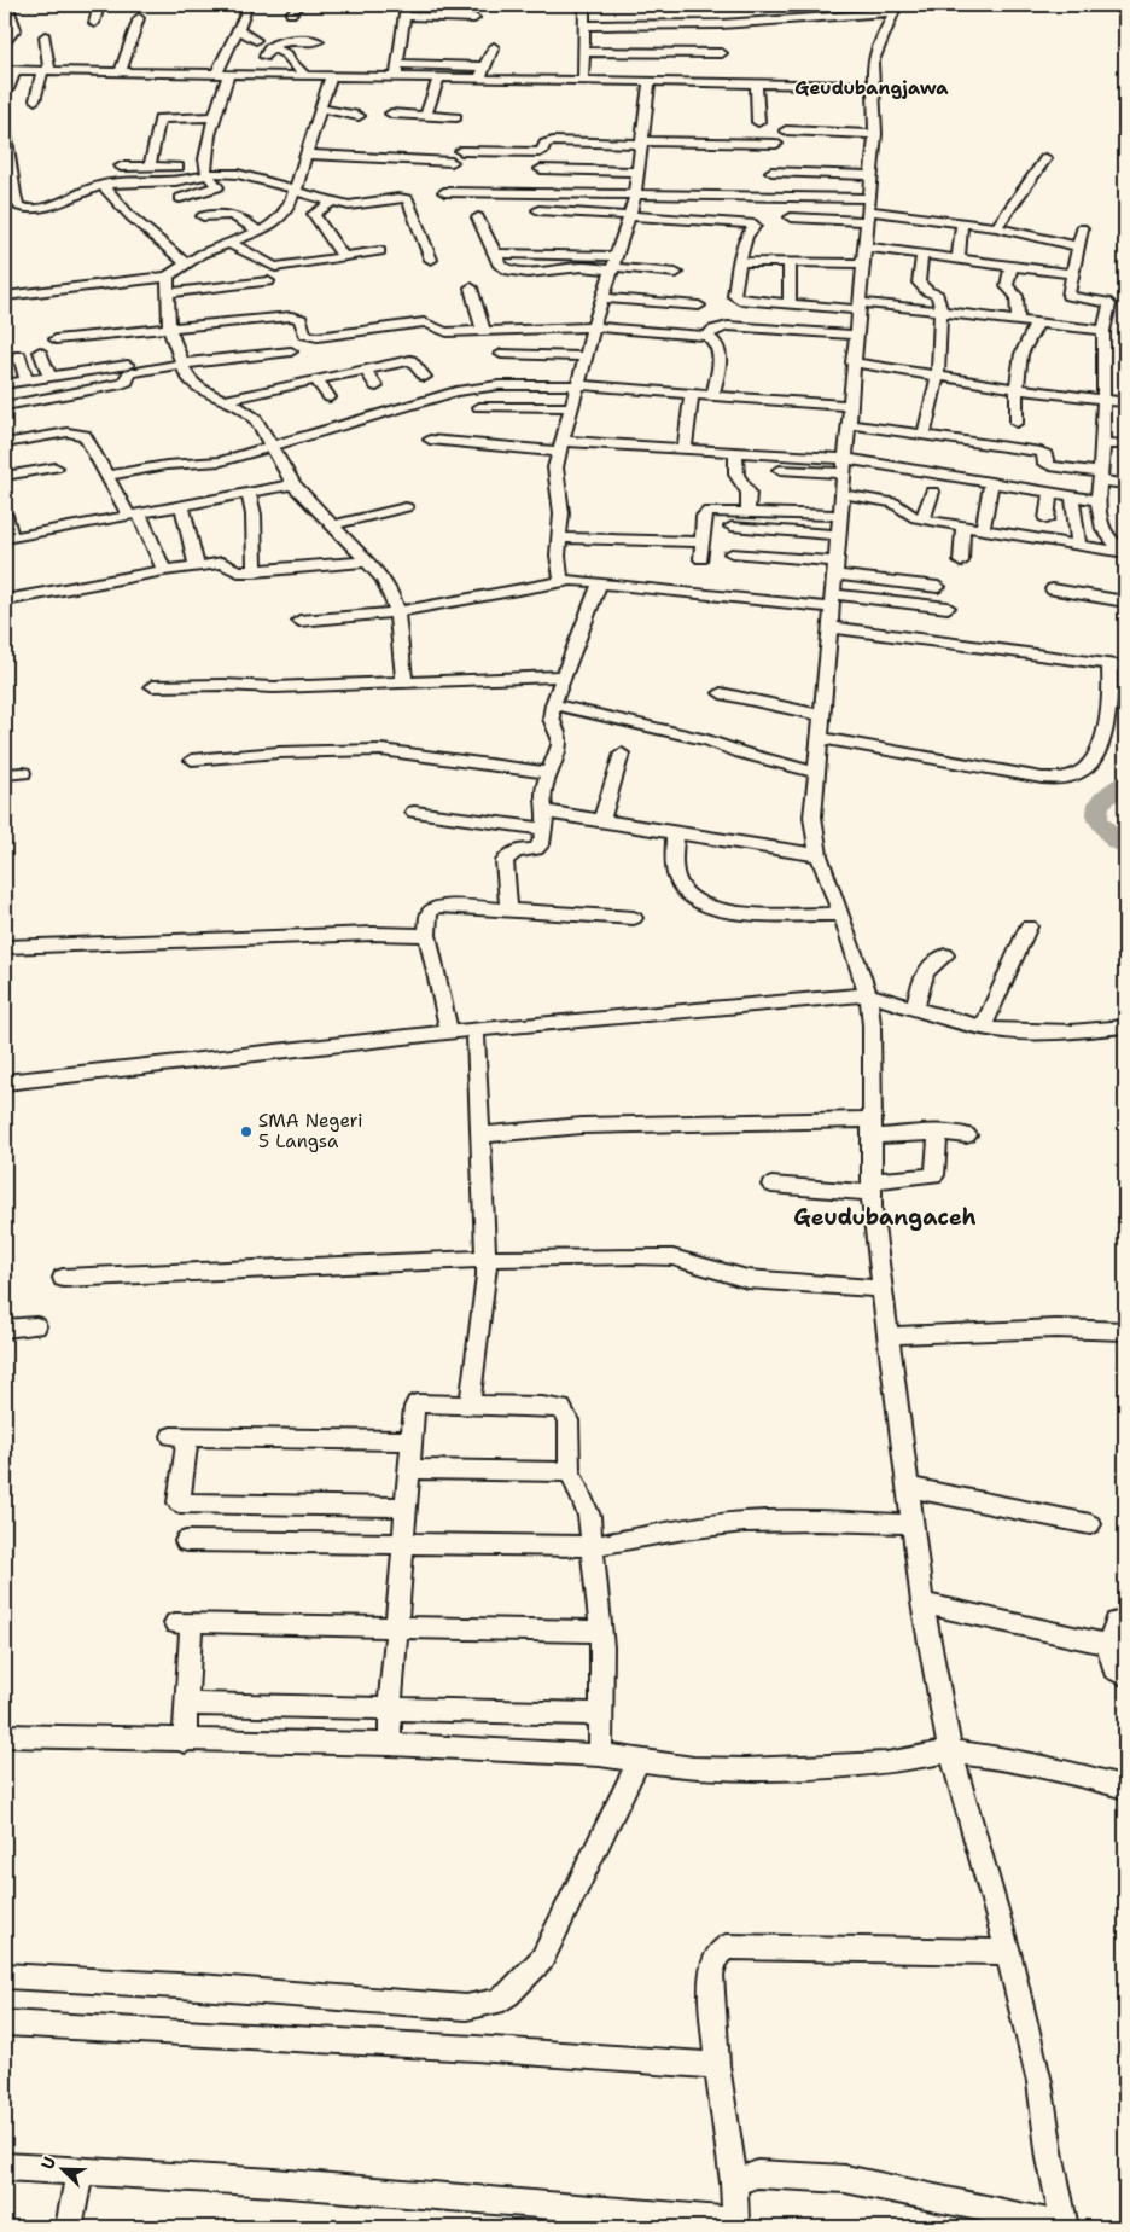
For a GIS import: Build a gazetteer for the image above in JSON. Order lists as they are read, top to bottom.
{
  "districts": ["Geudubangjawa", "Geudubangaceh"],
  "places": ["SMA Negeri 5 Langsa"],
  "north": "top left"
}
